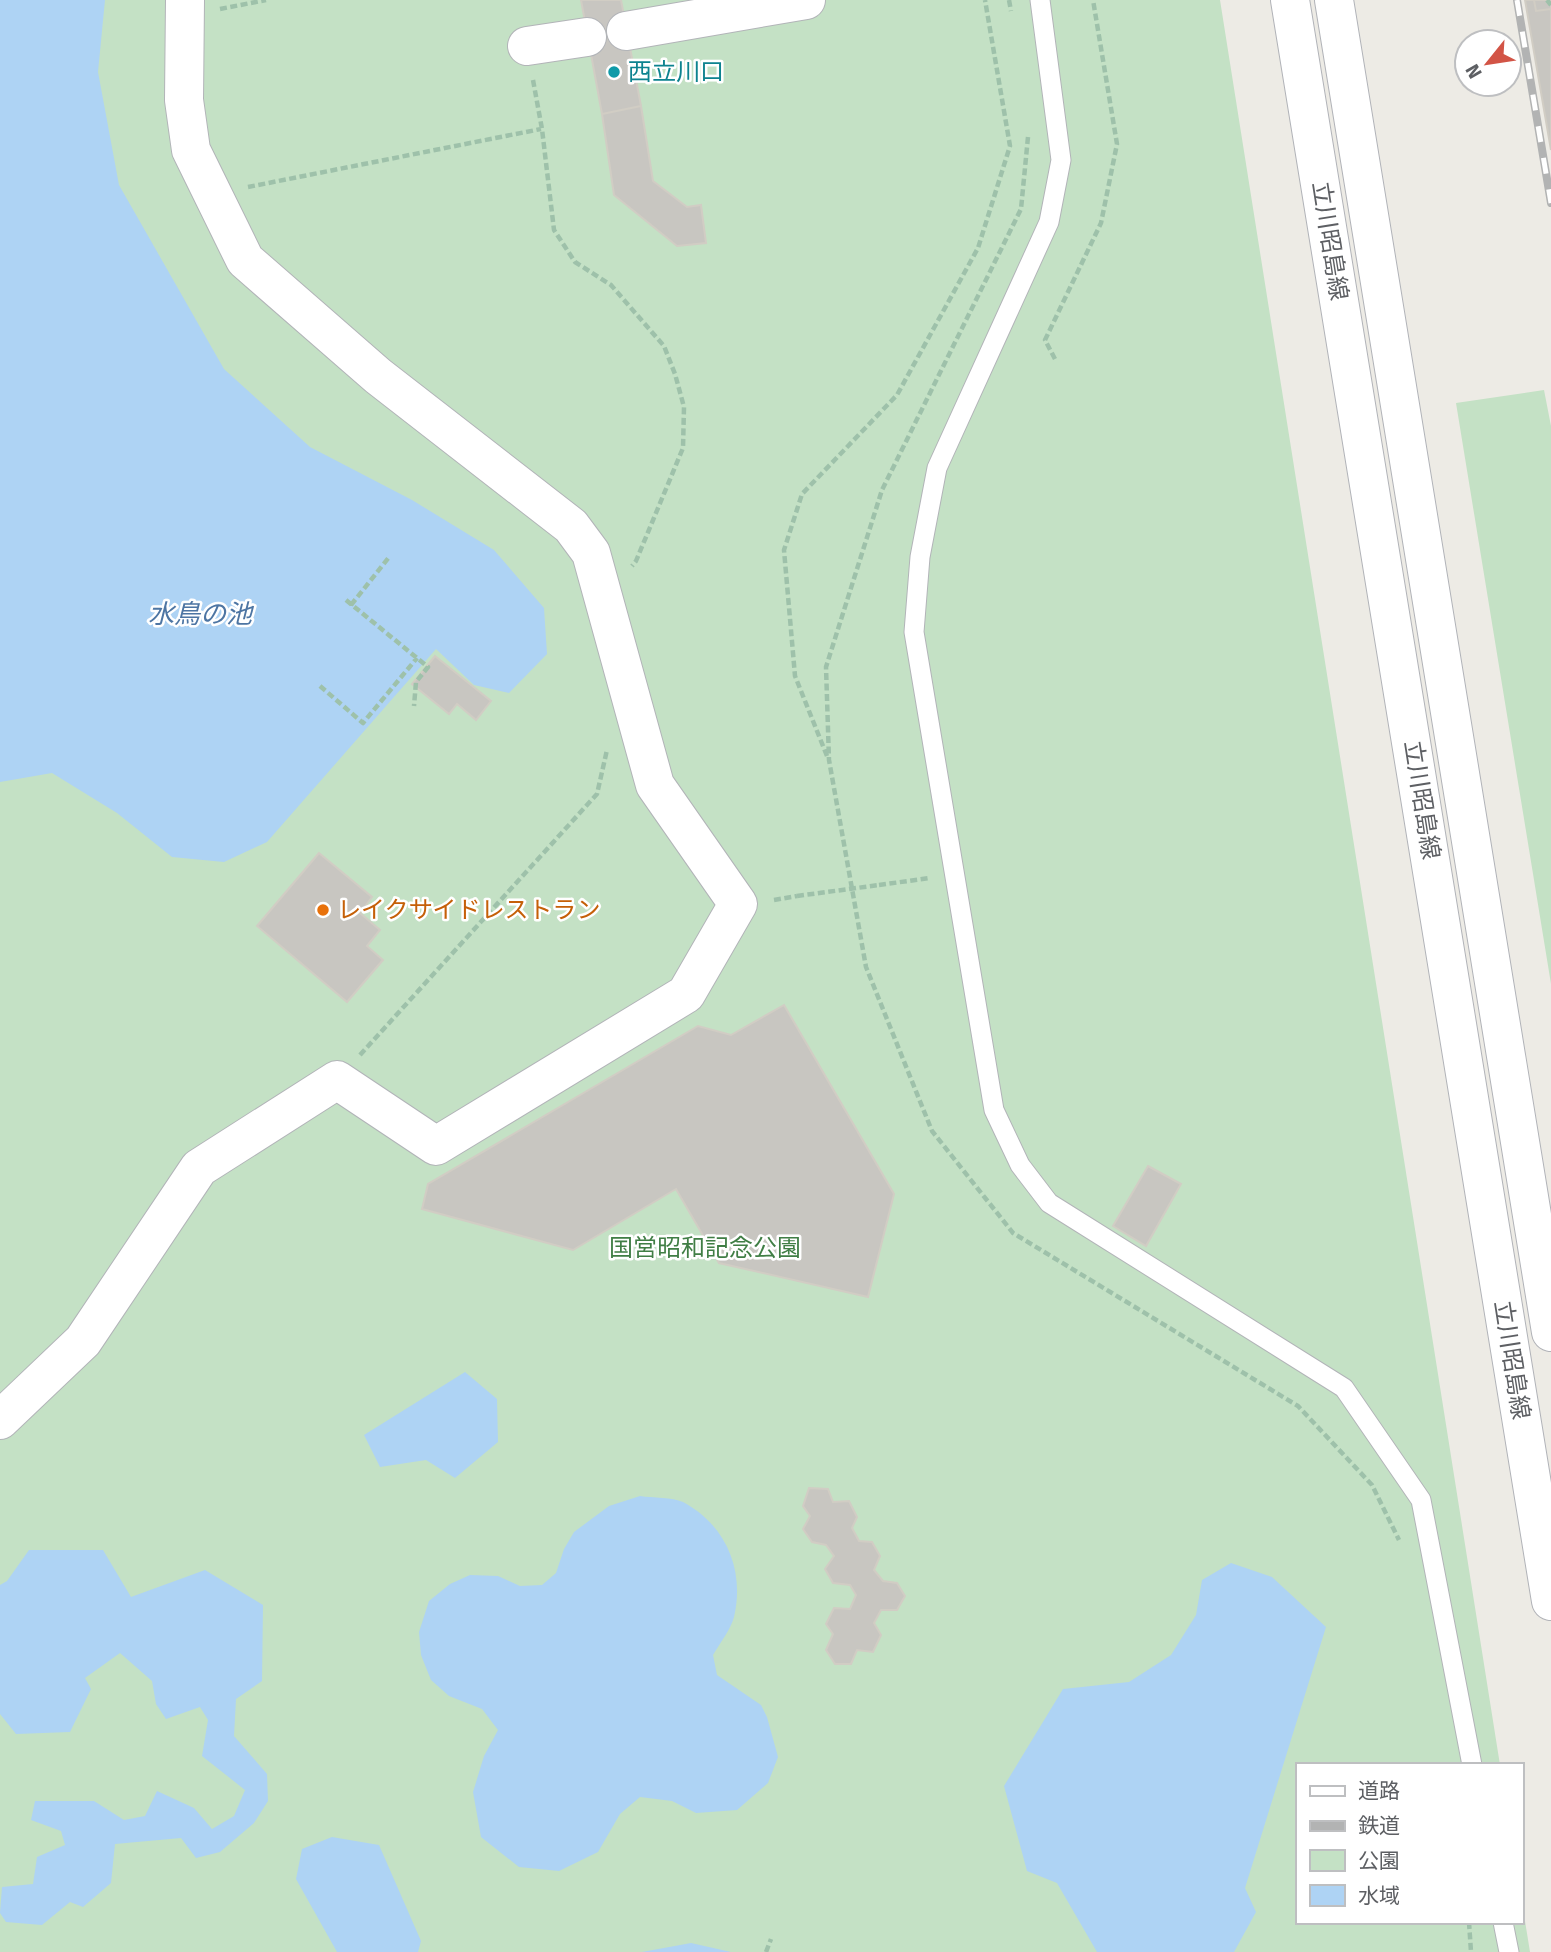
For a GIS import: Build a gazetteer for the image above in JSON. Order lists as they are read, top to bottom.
{
  "streets": {
    "main road": ["立川昭島線"]
  },
  "water": ["水鳥の池"],
  "parks": ["国営昭和記念公園"],
  "places": ["西立川口", "レイクサイドレストラン"],
  "legend": [
    "道路",
    "鉄道",
    "公園",
    "水域"
  ],
  "north": "bottom left"
}
